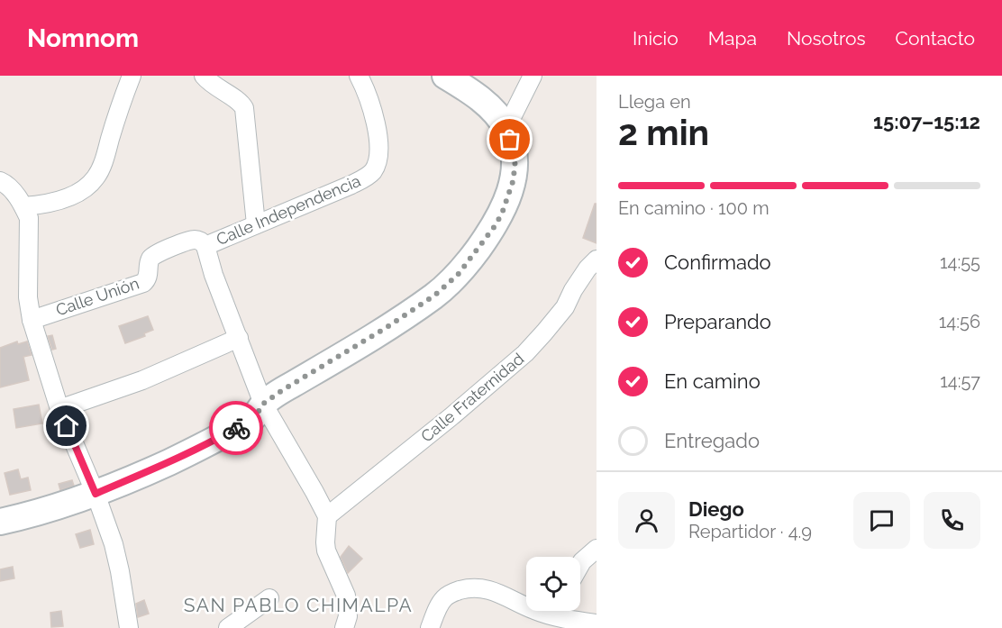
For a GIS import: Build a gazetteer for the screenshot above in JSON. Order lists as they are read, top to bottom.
{
  "streets": {
    "street": ["Calle Independencia", "Calle Unión", "Calle Fraternidad"]
  },
  "crossings": [
    ["Calle Independencia", "Calle Unión"],
    ["Calle Independencia", "Calle Fraternidad"]
  ],
  "districts": ["SAN PABLO CHIMALPA"],
  "page": {
    "header": "Nomnom",
    "nav": [
      "Inicio",
      "Mapa",
      "Nosotros",
      "Contacto"
    ],
    "heading": ["2 min", "Llega en", "15:07–15:12"],
    "panel": ["Diego", "Repartidor · 4.9"],
    "bar": "En camino · 100 m",
    "list": [
      ["Confirmado", "14:55"],
      ["Preparando", "14:56"],
      ["En camino", "14:57"],
      "Entregado"
    ]
  }
}
